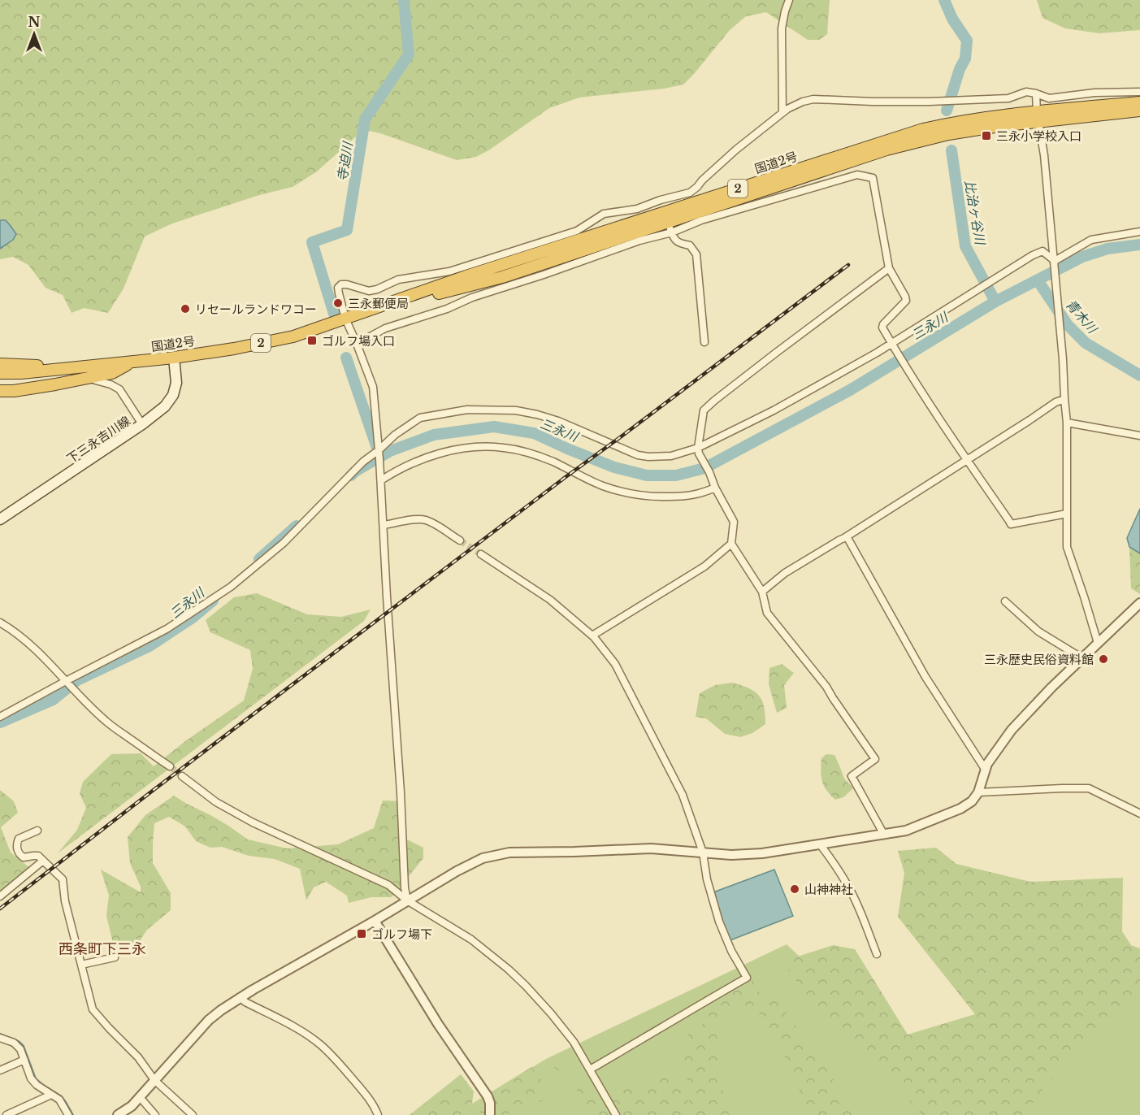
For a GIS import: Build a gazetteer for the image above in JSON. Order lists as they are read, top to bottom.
{
  "streets": {
    "highway": ["国道2号", "2"],
    "main road": ["下三永吉川線"]
  },
  "crossings": [
    ["国道2号", "下三永吉川線"]
  ],
  "districts": ["西条町下三永"],
  "water": [
    "寺迫川",
    "比治ヶ谷川",
    "青木川",
    "三永川"
  ],
  "places": {
    "transit": ["三永小学校入口", "ゴルフ場入口", "ゴルフ場下"],
    "other": [
      "三永郵便局",
      "リセールランドワコー",
      "三永歴史民俗資料館",
      "山神神社"
    ]
  },
  "north": "top"
}
